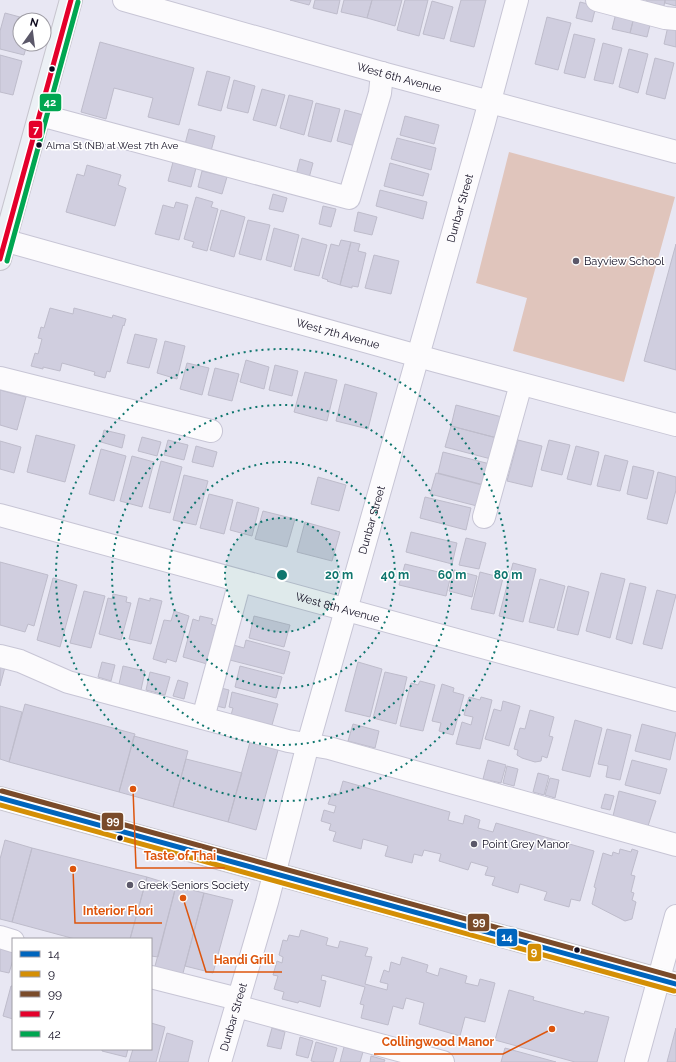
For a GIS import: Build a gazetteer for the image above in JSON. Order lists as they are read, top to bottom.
{
  "streets": {
    "street": [
      "West 6th Avenue",
      "Dunbar Street",
      "West 7th Avenue",
      "West 8th Avenue"
    ]
  },
  "crossings": [
    ["West 6th Avenue", "Dunbar Street"],
    ["Dunbar Street", "West 7th Avenue"],
    ["Dunbar Street", "West 8th Avenue"]
  ],
  "places": [
    "Alma St (NB) at West 7th Ave",
    "Bayview School",
    "Taste of Thai",
    "Point Grey Manor",
    "Interior Flori",
    "Greek Seniors Society",
    "Handi Grill",
    "Collingwood Manor"
  ],
  "lines": [
    "transit line 7",
    "transit line 42",
    "transit line 99",
    "transit line 14",
    "transit line 9"
  ],
  "legend": [
    "14",
    "9",
    "99",
    "7",
    "42"
  ],
  "north": "top",
  "rings": [
    "20 m",
    "40 m",
    "60 m",
    "80 m"
  ]
}
